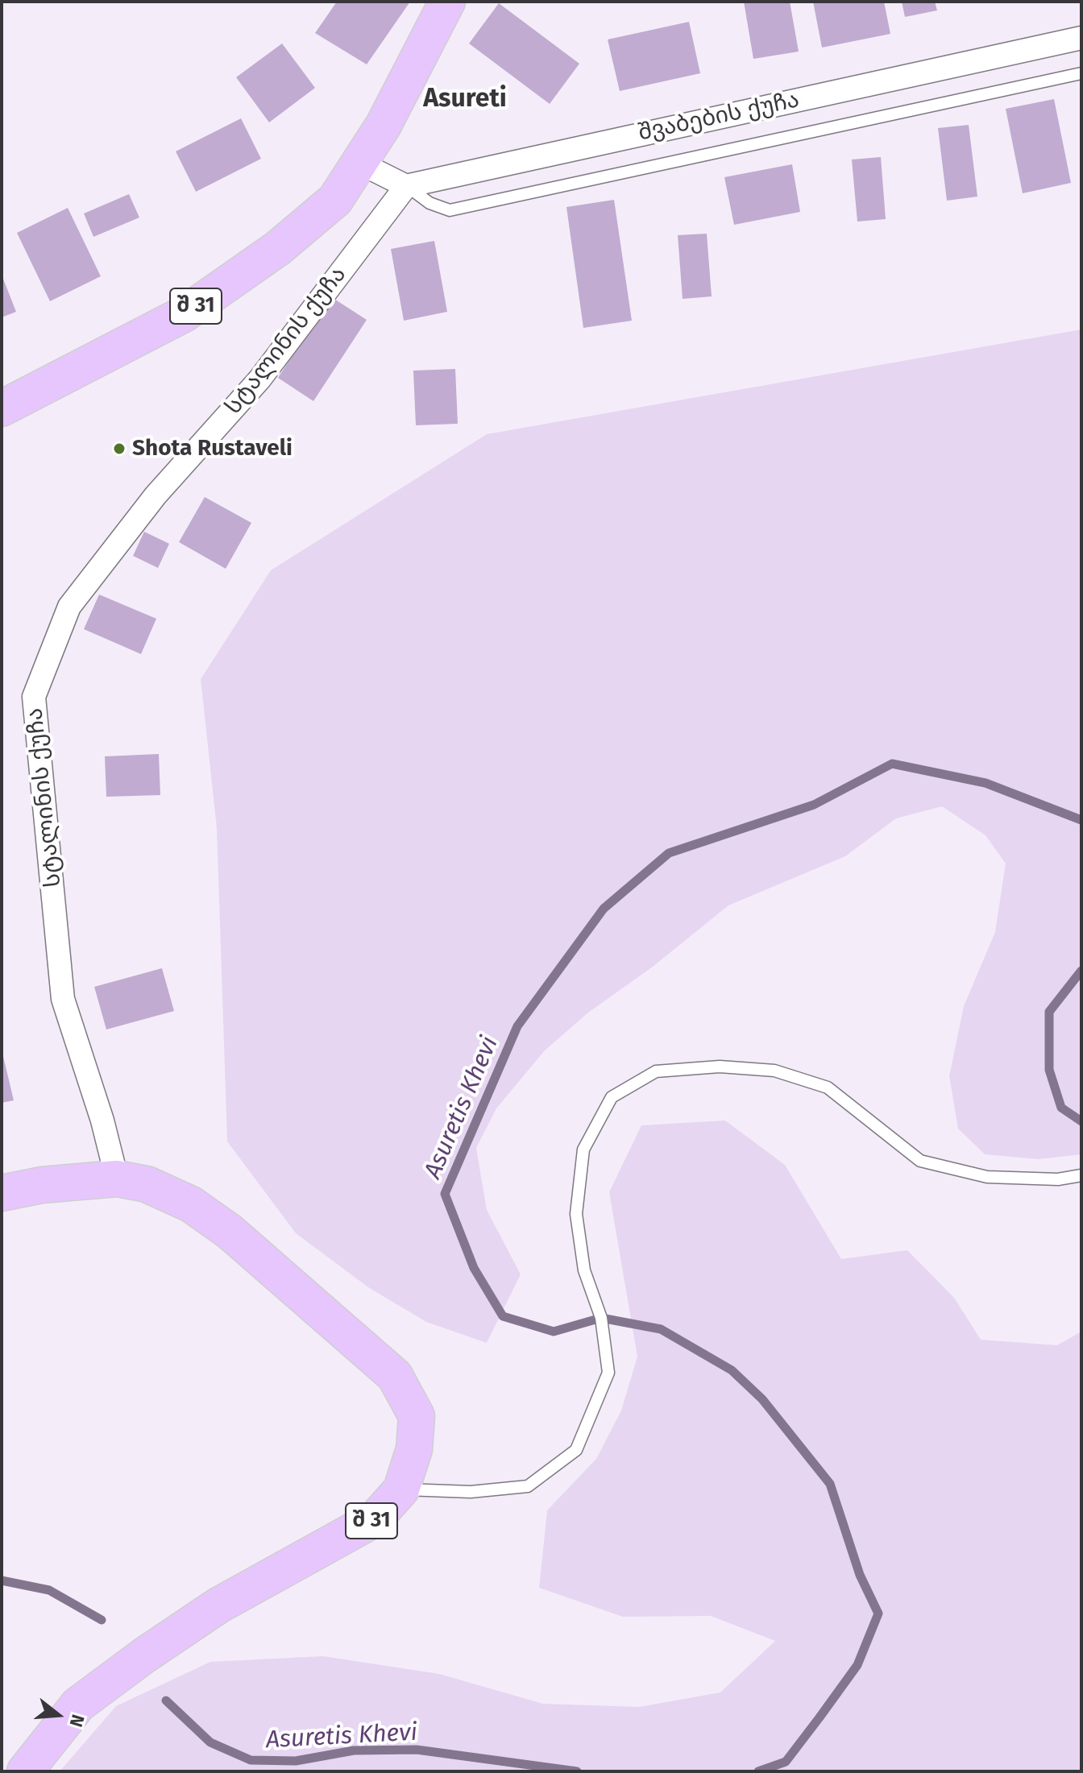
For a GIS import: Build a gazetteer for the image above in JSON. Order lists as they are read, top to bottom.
{
  "streets": {
    "main road": ["შ 31"],
    "street": ["შვაბების ქუჩა", "სტალინის ქუჩა"]
  },
  "crossings": [
    ["შვაბების ქუჩა", "სტალინის ქუჩა"],
    ["შ 31", "სტალინის ქუჩა"]
  ],
  "districts": ["Asureti"],
  "water": ["Asuretis Khevi"],
  "places": ["Shota Rustaveli"],
  "north": "right"
}
